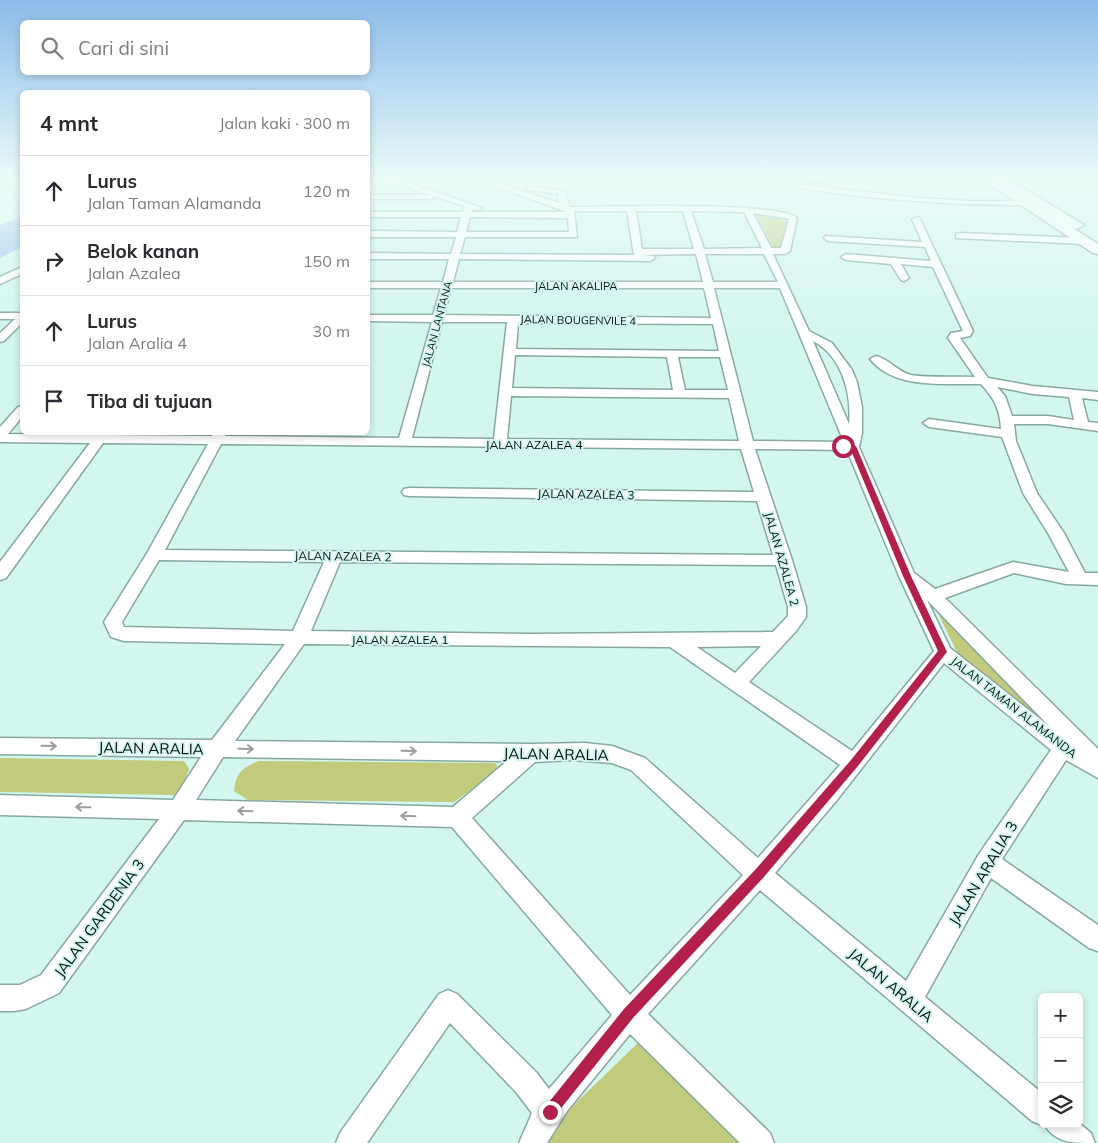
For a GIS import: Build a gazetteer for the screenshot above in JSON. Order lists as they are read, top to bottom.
{
  "streets": {
    "street": [
      "JALAN AKALIPA",
      "JALAN BOUGENVILE 4",
      "JALAN LANTANA",
      "JALAN AZALEA 4",
      "JALAN AZALEA 3",
      "JALAN AZALEA 2",
      "JALAN AZALEA 1",
      "JALAN TAMAN ALAMANDA",
      "JALAN ARALIA",
      "JALAN ARALIA 3",
      "JALAN GARDENIA 3"
    ]
  },
  "crossings": [
    ["JALAN AKALIPA", "JALAN LANTANA"],
    ["JALAN AKALIPA", "JALAN AZALEA 2"],
    ["JALAN AKALIPA", "JALAN TAMAN ALAMANDA"],
    ["JALAN BOUGENVILE 4", "JALAN LANTANA"],
    ["JALAN BOUGENVILE 4", "JALAN AZALEA 2"],
    ["JALAN LANTANA", "JALAN AZALEA 4"],
    ["JALAN AZALEA 4", "JALAN AZALEA 2"],
    ["JALAN AZALEA 4", "JALAN TAMAN ALAMANDA"],
    ["JALAN AZALEA 3", "JALAN AZALEA 2"],
    ["JALAN AZALEA 2", "JALAN AZALEA 1"],
    ["JALAN TAMAN ALAMANDA", "JALAN ARALIA 3"],
    ["JALAN ARALIA", "JALAN ARALIA 3"]
  ],
  "page": {
    "search": "Cari di sini",
    "heading": ["4 mnt", "Jalan kaki · 300 m"],
    "list": [
      ["Lurus", "Jalan Taman Alamanda", "120 m"],
      ["Belok kanan", "Jalan Azalea", "150 m"],
      ["Lurus", "Jalan Aralia 4", "30 m"],
      "Tiba di tujuan"
    ],
    "map_buttons": ["+", "−"]
  }
}
